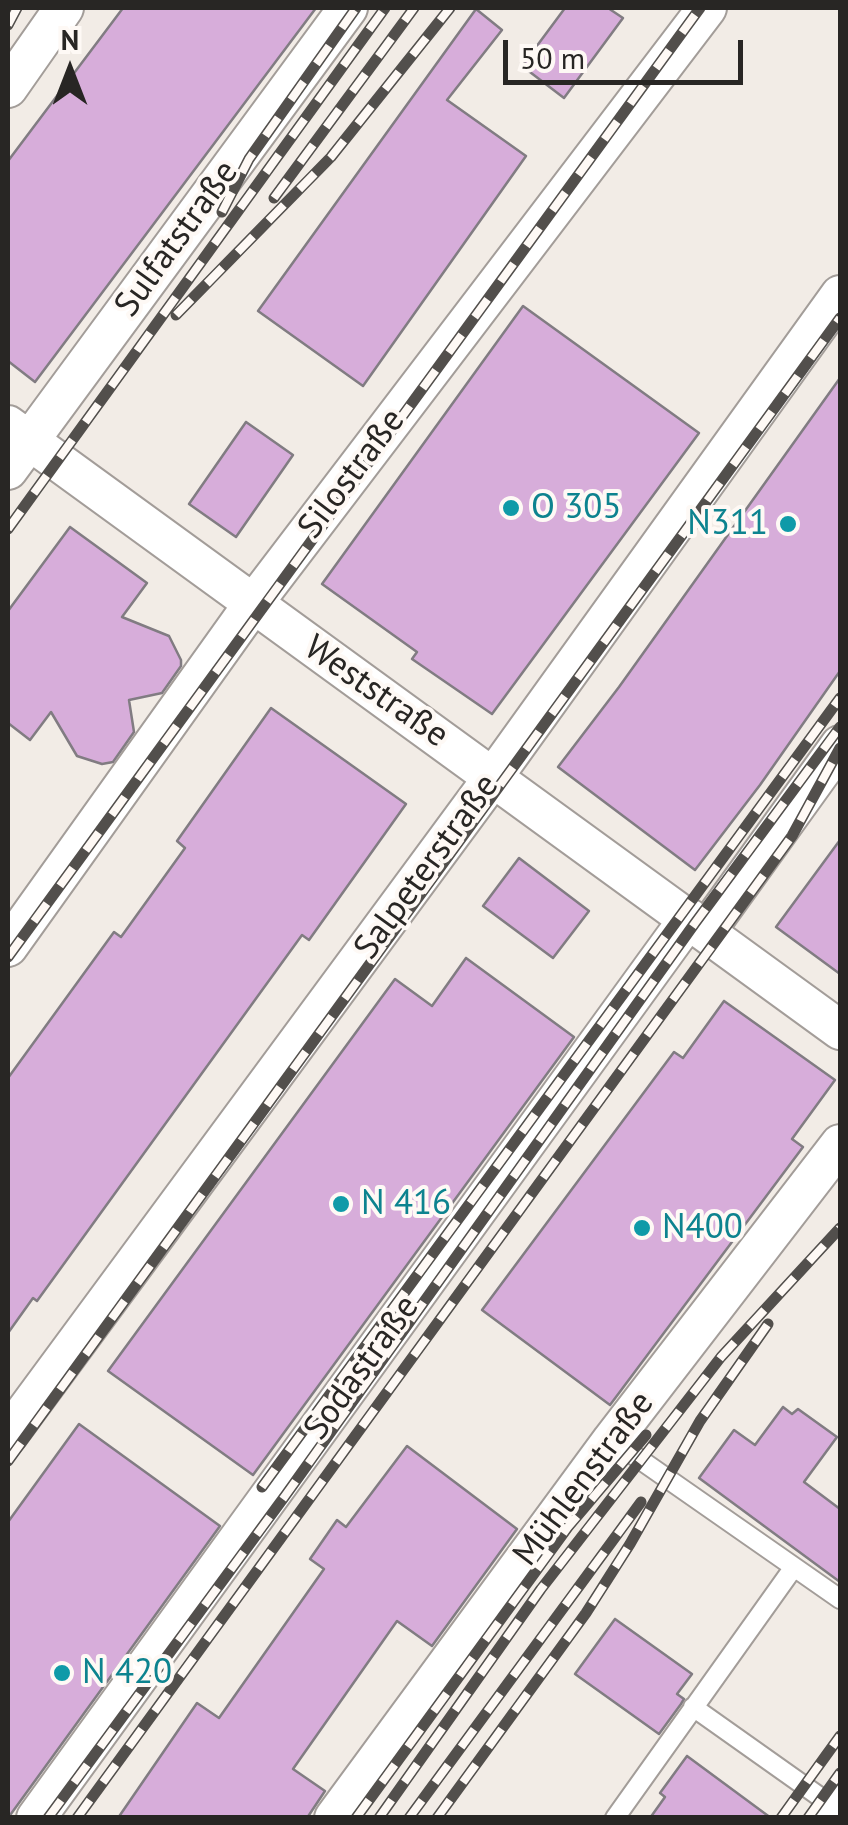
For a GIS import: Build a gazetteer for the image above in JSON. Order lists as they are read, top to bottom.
{
  "streets": {
    "street": [
      "Sulfatstraße",
      "Silostraße",
      "Weststraße",
      "Salpeterstraße",
      "Sodastraße",
      "Mühlenstraße"
    ]
  },
  "crossings": [
    ["Sulfatstraße", "Weststraße"],
    ["Silostraße", "Weststraße"],
    ["Weststraße", "Salpeterstraße"],
    ["Weststraße", "Sodastraße"]
  ],
  "places": [
    "O 305",
    "N311",
    "N 416",
    "N400",
    "N 420"
  ],
  "scale_bar": "50 m",
  "north": "top"
}
